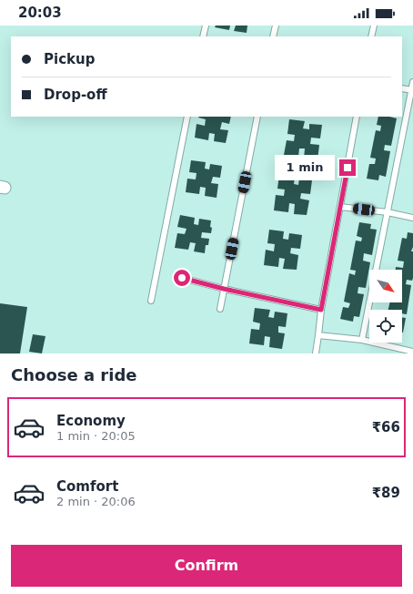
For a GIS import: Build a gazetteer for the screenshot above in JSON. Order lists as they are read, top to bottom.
{
  "north": "bottom right",
  "page": {
    "status": "20:03",
    "banner": ["Pickup", "Drop-off"],
    "bubble": "1 min",
    "heading": "Choose a ride",
    "list": [
      {
        "name": "Economy",
        "note": "1 min · 20:05",
        "value": "₹66"
      },
      {
        "name": "Comfort",
        "note": "2 min · 20:06",
        "value": "₹89"
      }
    ],
    "buttons": "Confirm"
  }
}
